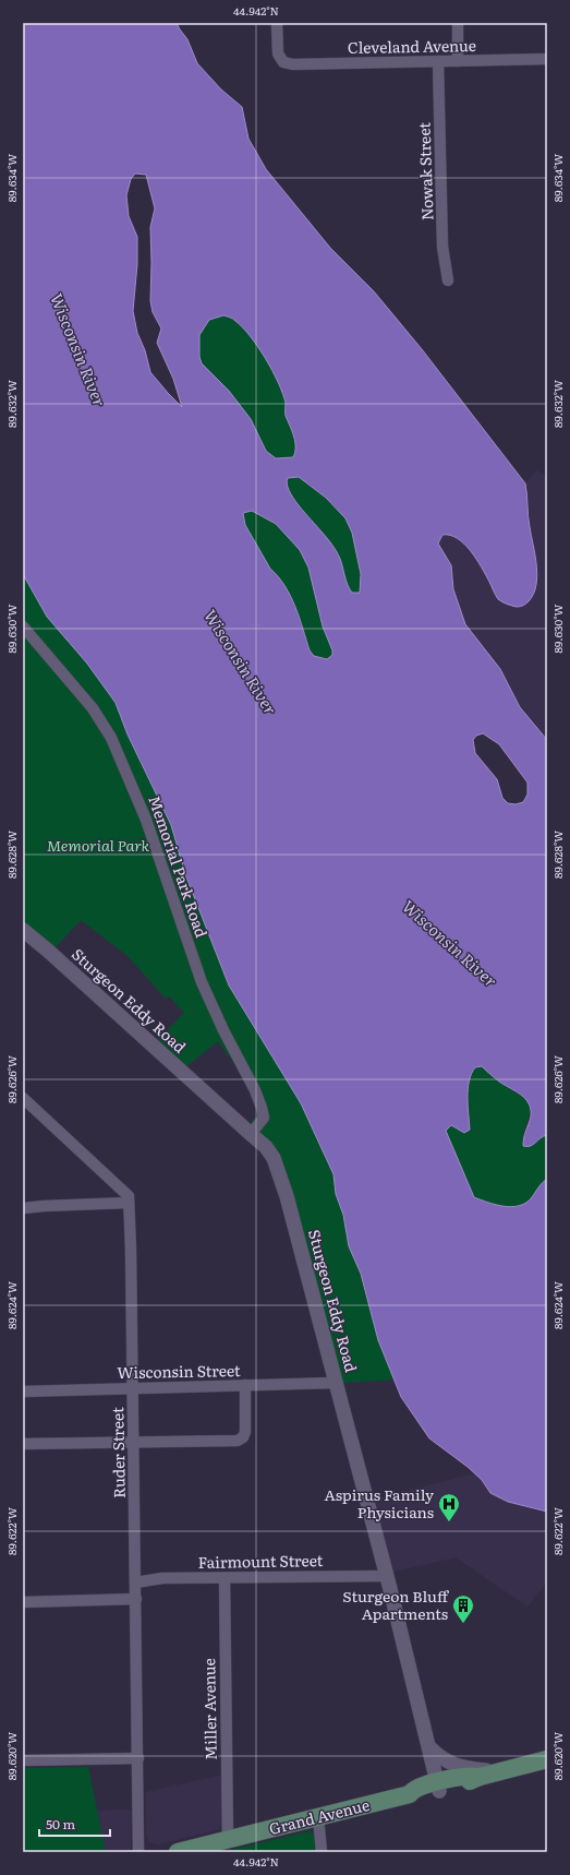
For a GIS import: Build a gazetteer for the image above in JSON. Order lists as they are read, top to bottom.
{
  "streets": {
    "main road": ["Grand Avenue"],
    "street": [
      "Cleveland Avenue",
      "Nowak Street",
      "Memorial Park Road",
      "Sturgeon Eddy Road",
      "Wisconsin Street",
      "Ruder Street",
      "Fairmount Street",
      "Miller Avenue"
    ]
  },
  "crossings": [
    ["Cleveland Avenue", "Nowak Street"],
    ["Memorial Park Road", "Sturgeon Eddy Road"],
    ["Sturgeon Eddy Road", "Wisconsin Street"],
    ["Sturgeon Eddy Road", "Fairmount Street"],
    ["Sturgeon Eddy Road", "Grand Avenue"],
    ["Wisconsin Street", "Ruder Street"],
    ["Ruder Street", "Fairmount Street"],
    ["Fairmount Street", "Miller Avenue"],
    ["Miller Avenue", "Grand Avenue"]
  ],
  "water": ["Wisconsin River"],
  "parks": ["Memorial Park"],
  "places": {
    "hospital": ["Aspirus Family Physicians"],
    "building": ["Sturgeon Bluff Apartments"]
  },
  "scale_bar": "50 m",
  "coordinates": [
    "44.942°N",
    "89.634°W",
    "89.632°W",
    "89.630°W",
    "89.628°W",
    "89.626°W",
    "89.624°W",
    "89.622°W",
    "89.620°W"
  ]
}
